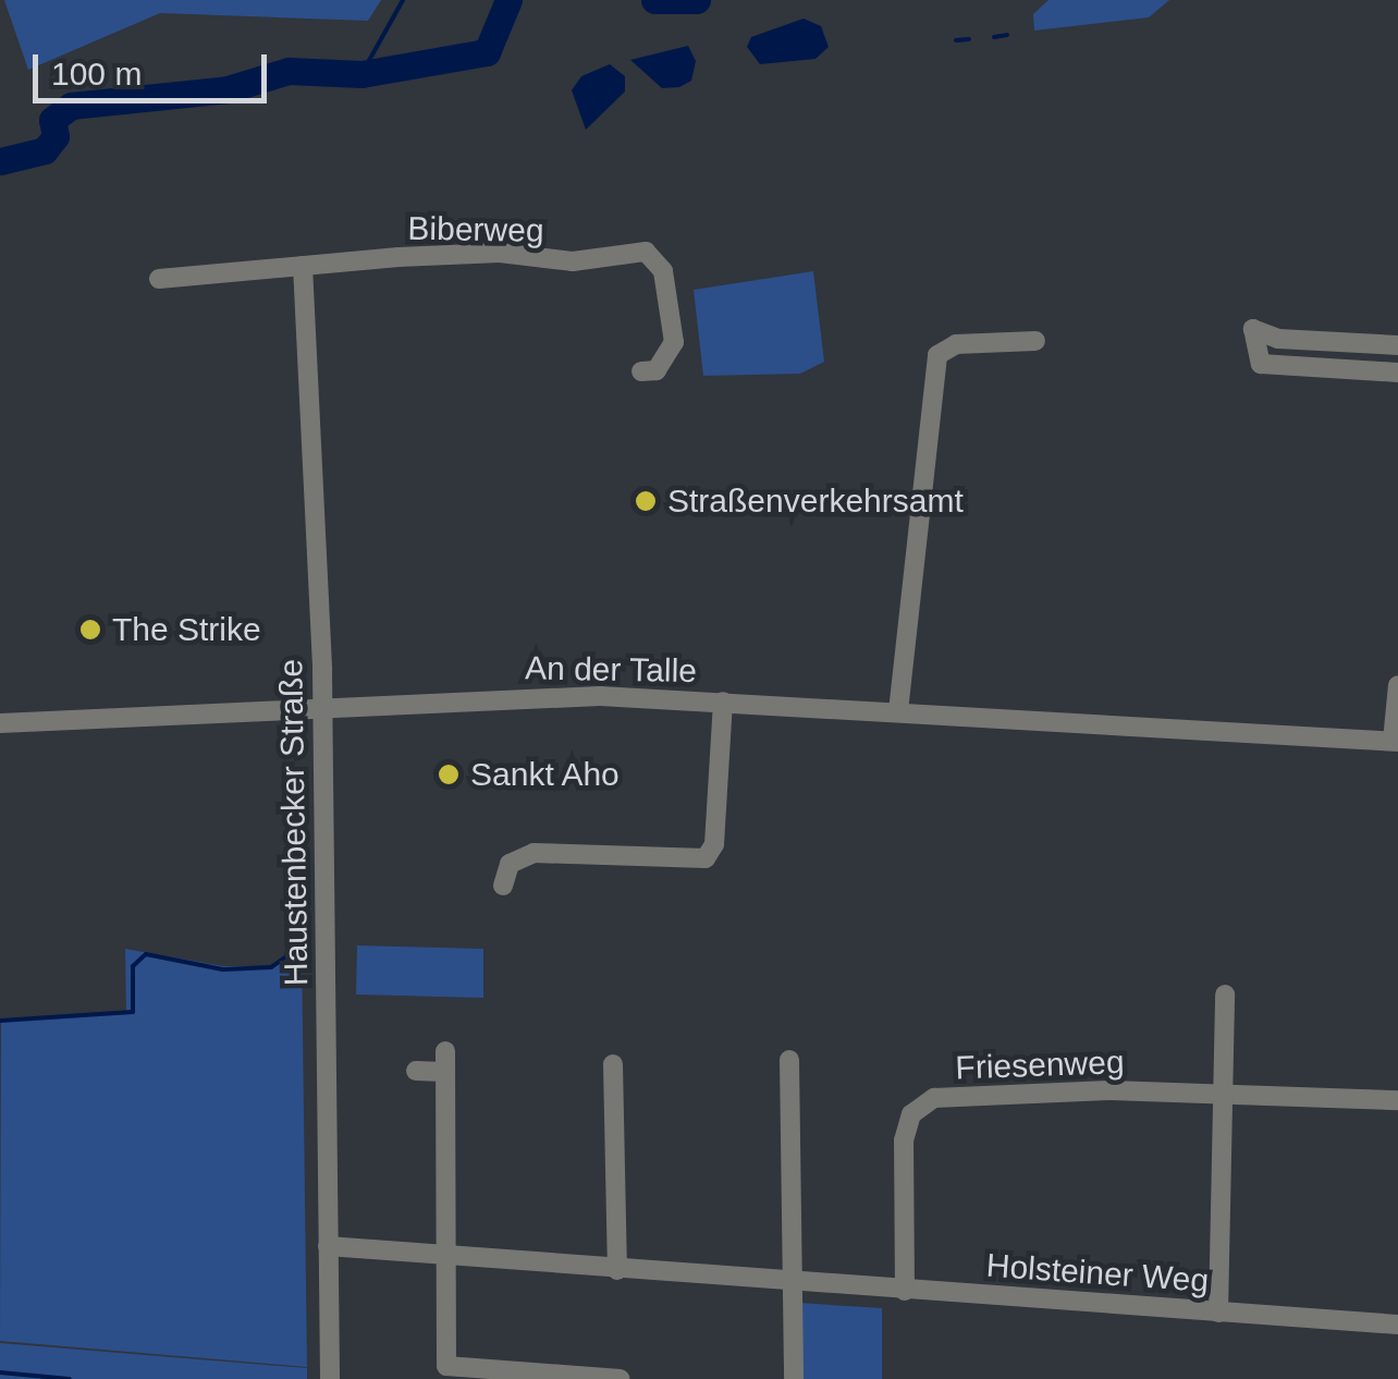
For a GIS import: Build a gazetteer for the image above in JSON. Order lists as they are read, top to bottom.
{
  "streets": {
    "street": [
      "Biberweg",
      "An der Talle",
      "Haustenbecker Straße",
      "Friesenweg",
      "Holsteiner Weg"
    ]
  },
  "crossings": [
    ["Biberweg", "Haustenbecker Straße"],
    ["An der Talle", "Haustenbecker Straße"],
    ["Haustenbecker Straße", "Holsteiner Weg"],
    ["Friesenweg", "Holsteiner Weg"]
  ],
  "places": ["Straßenverkehrsamt", "The Strike", "Sankt Aho"],
  "scale_bar": "100 m"
}
